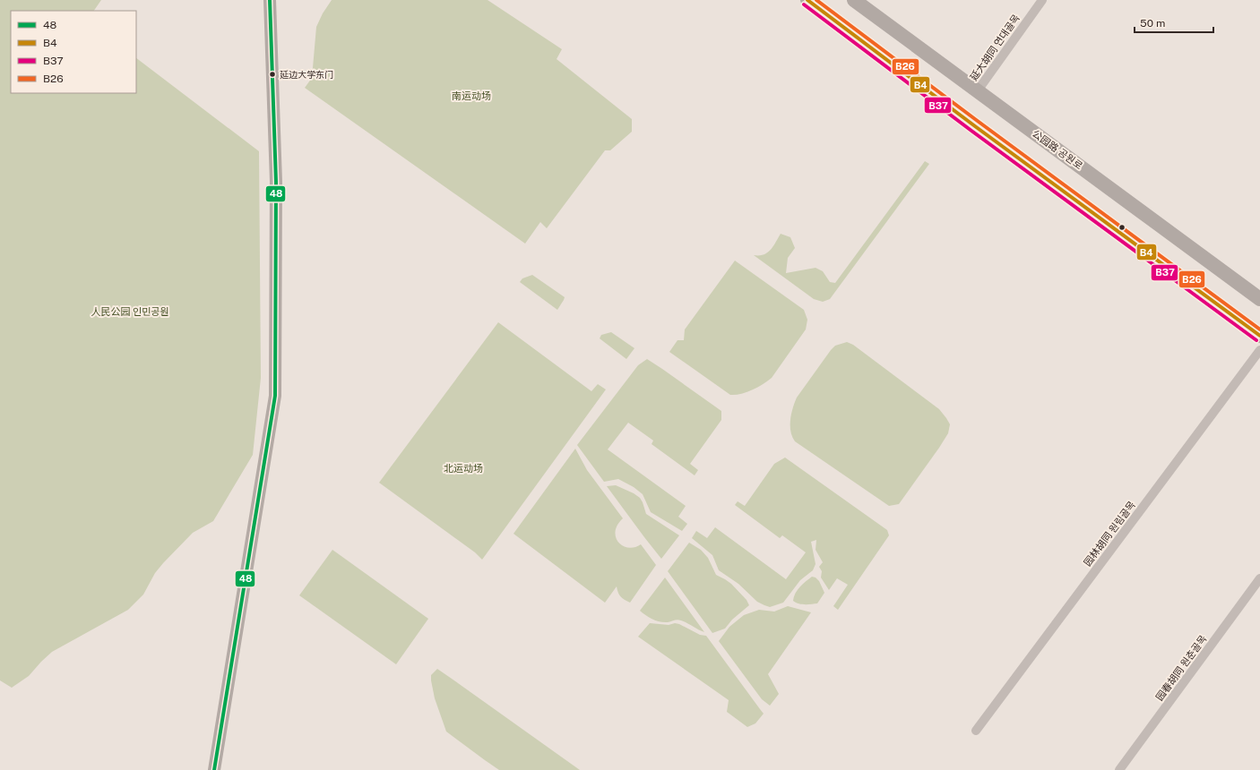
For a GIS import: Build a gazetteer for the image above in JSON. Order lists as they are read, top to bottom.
{
  "streets": {
    "main road": ["公园路 공원로"],
    "street": ["延大胡同 연대골목", "园林胡同 원림골목", "园春胡同 원춘골목"]
  },
  "crossings": [
    ["延大胡同 연대골목", "公园路 공원로"]
  ],
  "parks": ["南运动场", "人民公园 인민공원", "北运动场"],
  "places": ["延边大学东门"],
  "lines": [
    "transit line 48",
    "transit line B4",
    "transit line B26",
    "transit line B37"
  ],
  "legend": [
    "48",
    "B4",
    "B37",
    "B26"
  ],
  "scale_bar": "50 m"
}
